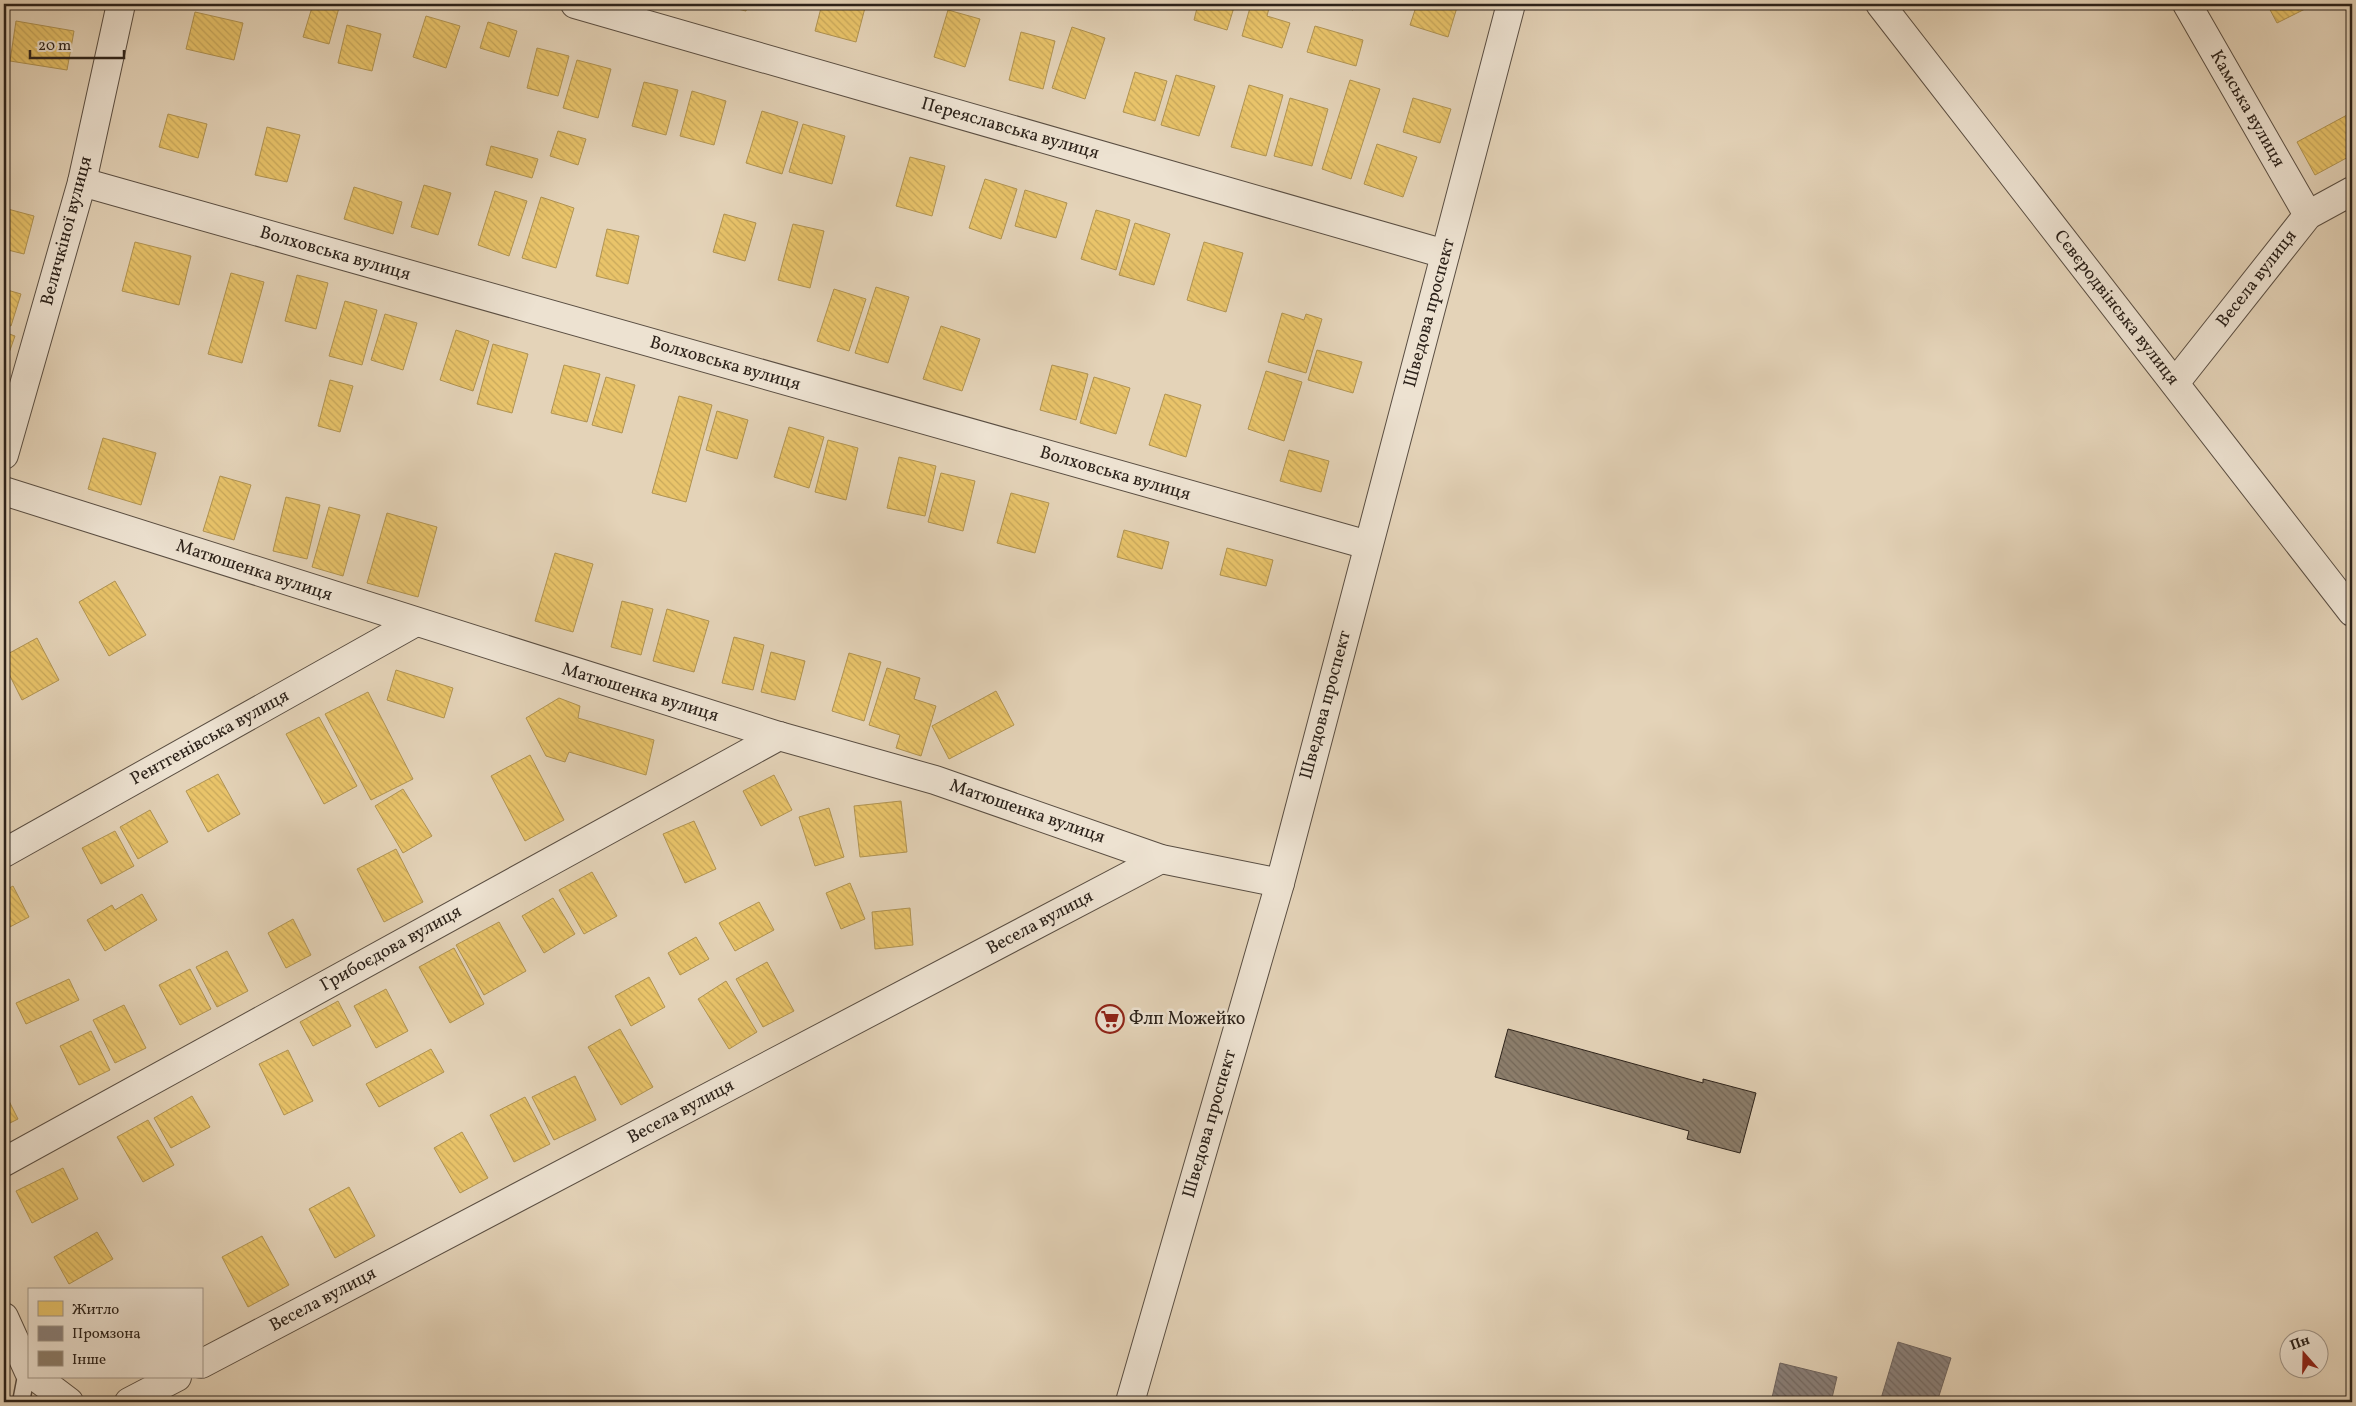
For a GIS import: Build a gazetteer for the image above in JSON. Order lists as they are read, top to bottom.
{
  "streets": {
    "street": [
      "Камська вулиця",
      "Переяславська вулиця",
      "Величкіної вулиця",
      "Волховська вулиця",
      "Весела вулиця",
      "Сєвєродвінська вулиця",
      "Шведова проспект",
      "Матюшенка вулиця",
      "Рентгенівська вулиця",
      "Грибоєдова вулиця"
    ]
  },
  "crossings": [
    ["Камська вулиця", "Весела вулиця"],
    ["Переяславська вулиця", "Шведова проспект"],
    ["Величкіної вулиця", "Волховська вулиця"],
    ["Волховська вулиця", "Шведова проспект"],
    ["Весела вулиця", "Сєвєродвінська вулиця"],
    ["Весела вулиця", "Матюшенка вулиця"],
    ["Шведова проспект", "Матюшенка вулиця"],
    ["Матюшенка вулиця", "Рентгенівська вулиця"],
    ["Матюшенка вулиця", "Грибоєдова вулиця"]
  ],
  "places": {
    "supermarket": ["Флп Можейко"]
  },
  "legend": ["Житло", "Промзона", "Інше"],
  "scale_bar": "20 m",
  "north": "top"
}
